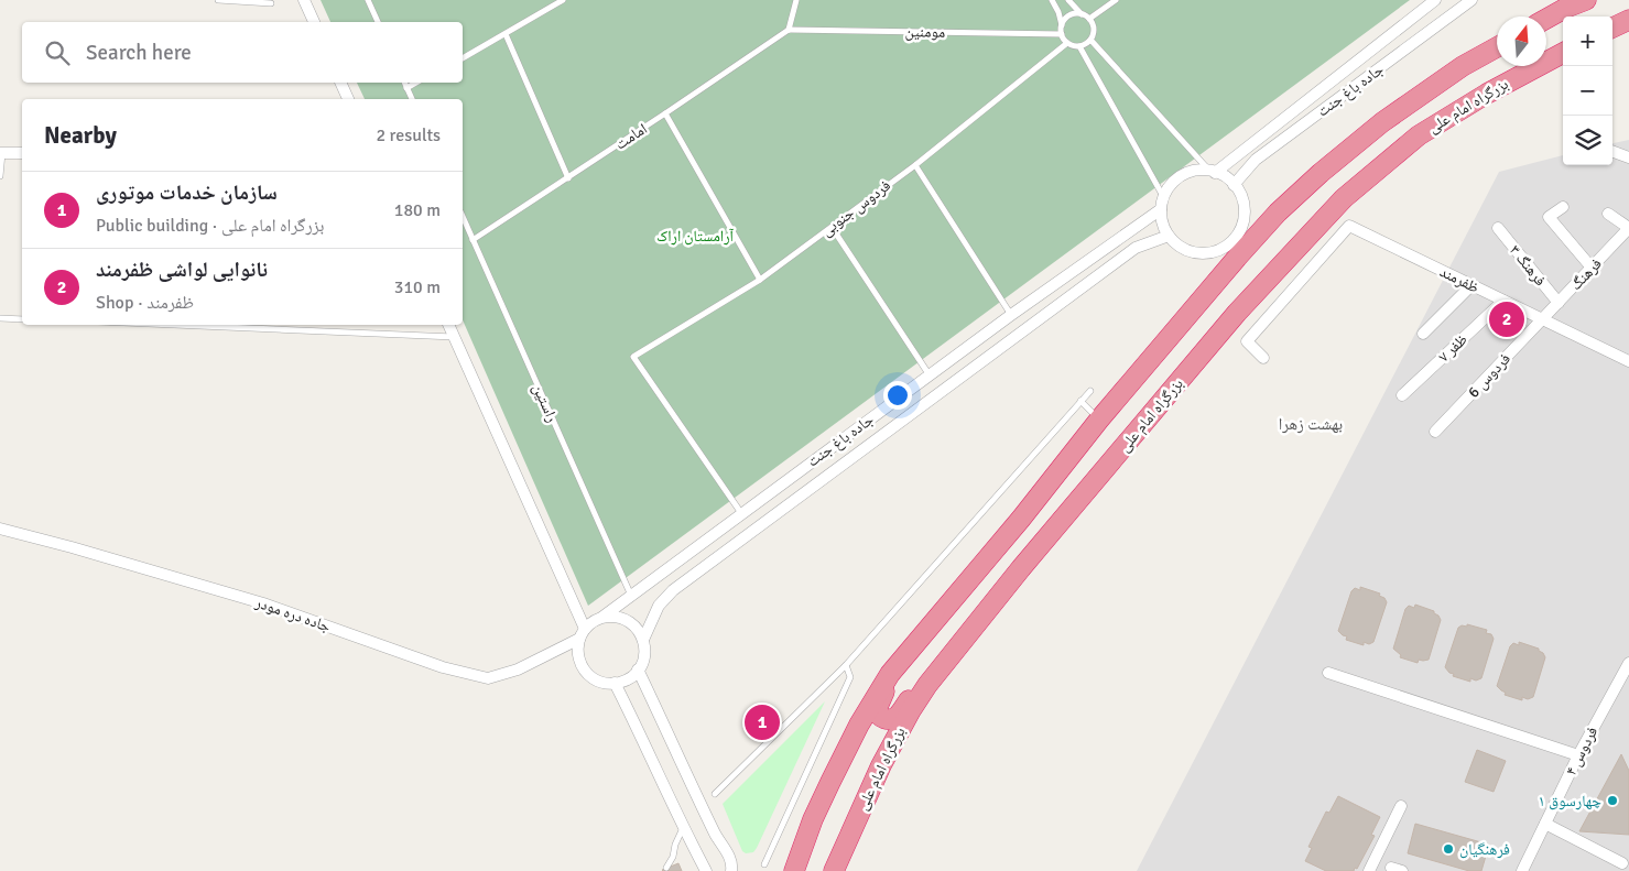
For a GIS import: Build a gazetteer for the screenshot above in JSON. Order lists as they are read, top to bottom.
{
  "streets": {
    "highway": ["بزرگراه امام علی"],
    "street": [
      "جاده باغ جنت",
      "فرهنگ ۳",
      "فرهنگ",
      "ظفرمند",
      "ظفر ۷",
      "فردوس 6",
      "جاده دره مودر",
      "فردوس ۴"
    ],
    "lane": [
      "مومنین",
      "امامت",
      "فردوس جنوبی",
      "راستین"
    ]
  },
  "crossings": [
    ["مومنین", "امامت"],
    ["مومنین", "فردوس جنوبی"],
    ["جاده باغ جنت", "فردوس جنوبی"],
    ["جاده باغ جنت", "راستین"],
    ["جاده باغ جنت", "جاده دره مودر"],
    ["امامت", "راستین"],
    ["فرهنگ ۳", "فرهنگ"],
    ["فرهنگ", "ظفرمند"],
    ["فرهنگ", "فردوس 6"],
    ["ظفرمند", "ظفر ۷"],
    ["ظفرمند", "فردوس 6"]
  ],
  "districts": ["بهشت زهرا"],
  "parks": ["آرامستان اراک"],
  "places": ["چهارسوق ۱", "فرهنگیان"],
  "north": "top",
  "page": {
    "map_buttons": ["+", "−"],
    "search": "Search here",
    "heading": ["Nearby", "2 results"],
    "list": [
      {
        "mark": "1",
        "name": "سازمان خدمات موتوری",
        "note": "Public building · بزرگراه امام علی",
        "value": "180 m"
      },
      {
        "mark": "2",
        "name": "نانوایی لواشی ظفرمند",
        "note": "Shop · ظفرمند",
        "value": "310 m"
      }
    ],
    "pins": ["2", "1"]
  }
}
